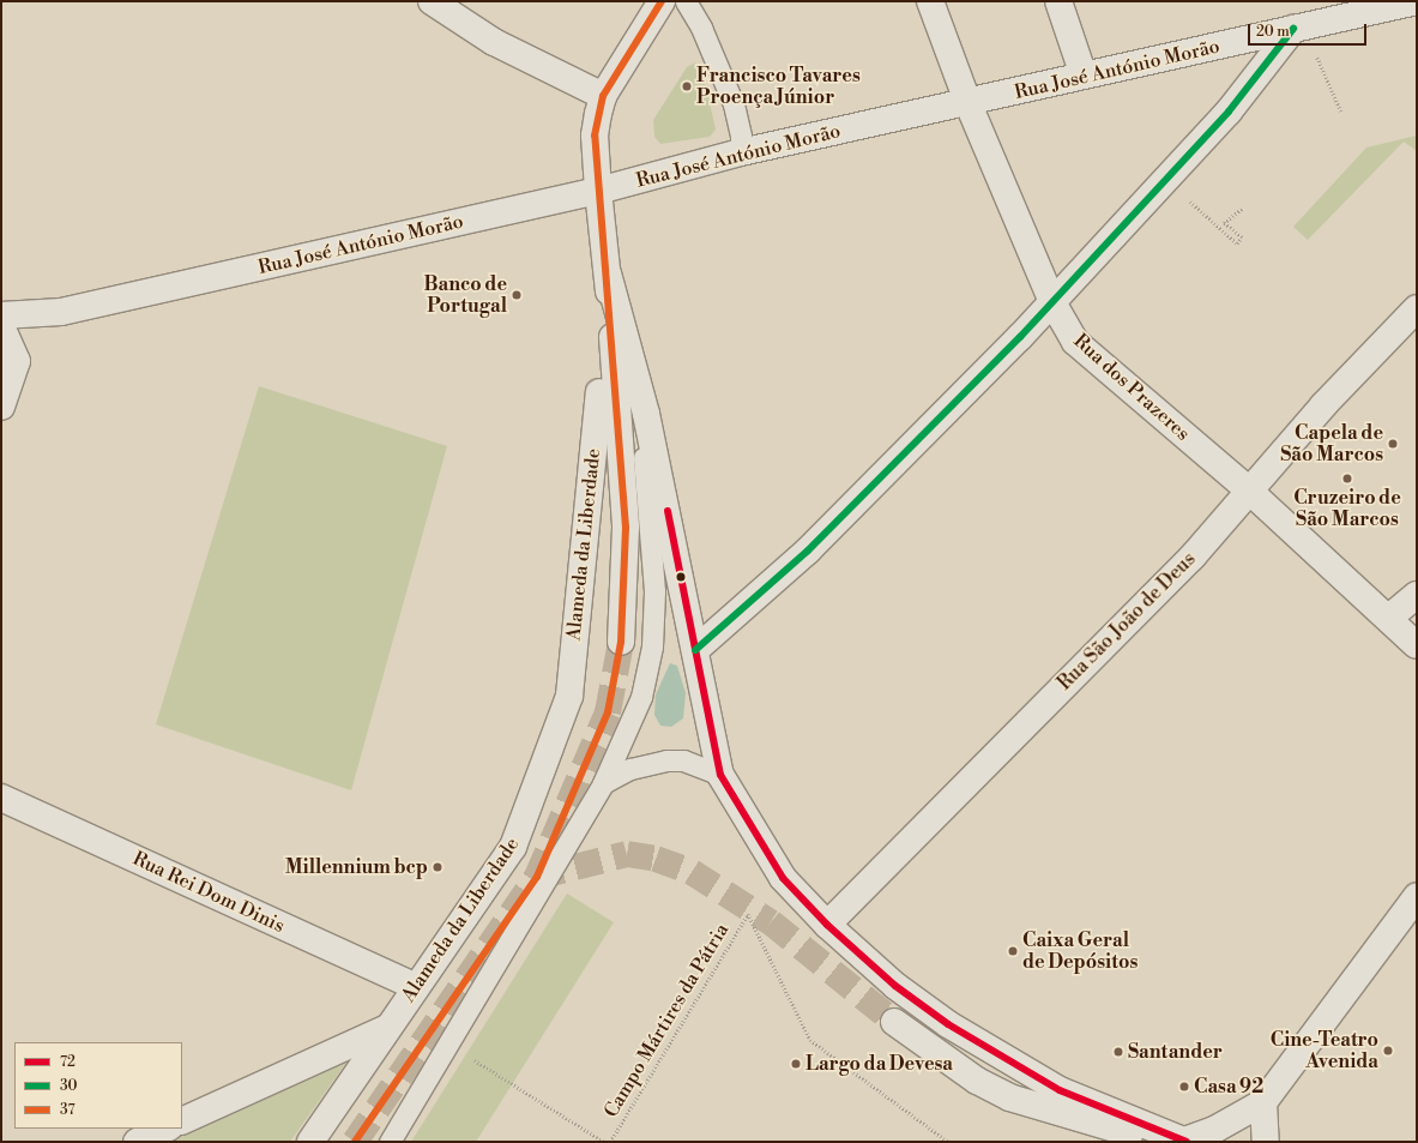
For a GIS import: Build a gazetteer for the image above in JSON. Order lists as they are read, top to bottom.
{
  "streets": {
    "street": [
      "Rua José António Morão",
      "Rua dos Prazeres",
      "Alameda da Liberdade",
      "Rua São João de Deus",
      "Rua Rei Dom Dinis"
    ],
    "path": ["Campo Mártires da Pátria"]
  },
  "crossings": [
    ["Rua José António Morão", "Rua dos Prazeres"],
    ["Rua dos Prazeres", "Rua São João de Deus"],
    ["Alameda da Liberdade", "Rua Rei Dom Dinis"]
  ],
  "places": [
    "Francisco Tavares Proença Júnior",
    "Banco de Portugal",
    "Capela de São Marcos",
    "Cruzeiro de São Marcos",
    "Millennium bcp",
    "Caixa Geral de Depósitos",
    "Cine-Teatro Avenida",
    "Santander",
    "Largo da Devesa",
    "Casa 92"
  ],
  "lines": ["transit line 37", "transit line 30", "transit line 72"],
  "legend": ["72", "30", "37"],
  "scale_bar": "20 m"
}
